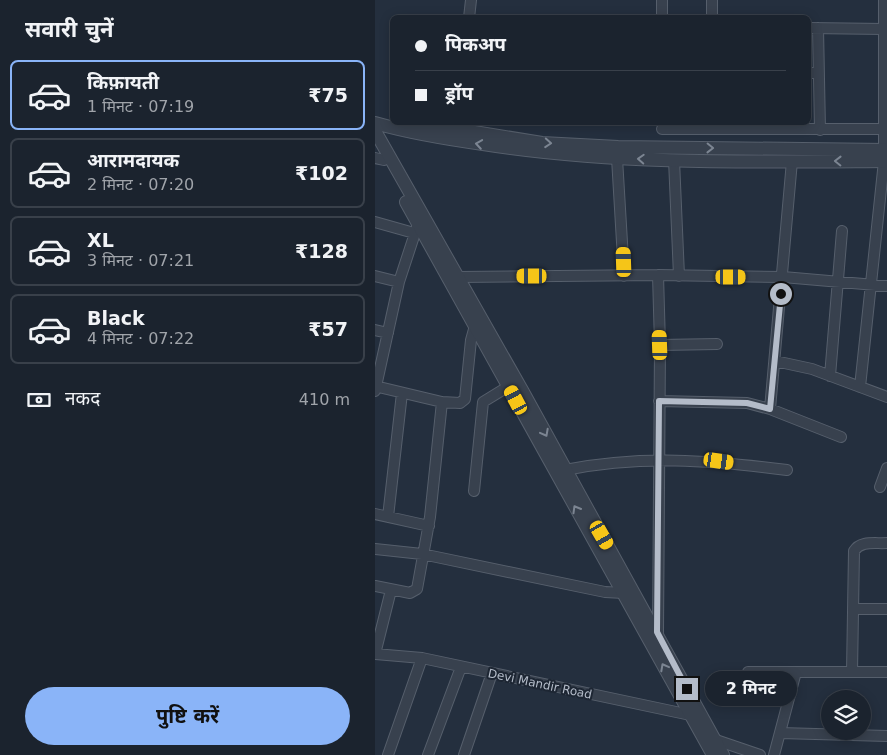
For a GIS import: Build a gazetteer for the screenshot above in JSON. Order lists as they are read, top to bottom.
{
  "streets": {
    "street": ["Devi Mandir Road"]
  },
  "page": {
    "heading": "सवारी चुनें",
    "banner": ["पिकअप", "ड्रॉप"],
    "list": [
      {
        "name": "किफ़ायती",
        "note": "1 मिनट · 07:19",
        "value": "₹75"
      },
      {
        "name": "आरामदायक",
        "note": "2 मिनट · 07:20",
        "value": "₹102"
      },
      {
        "name": "XL",
        "note": "3 मिनट · 07:21",
        "value": "₹128"
      },
      {
        "name": "Black",
        "note": "4 मिनट · 07:22",
        "value": "₹57"
      }
    ],
    "pay": ["नकद", "410 m"],
    "bubble": "2 मिनट",
    "buttons": "पुष्टि करें"
  }
}
